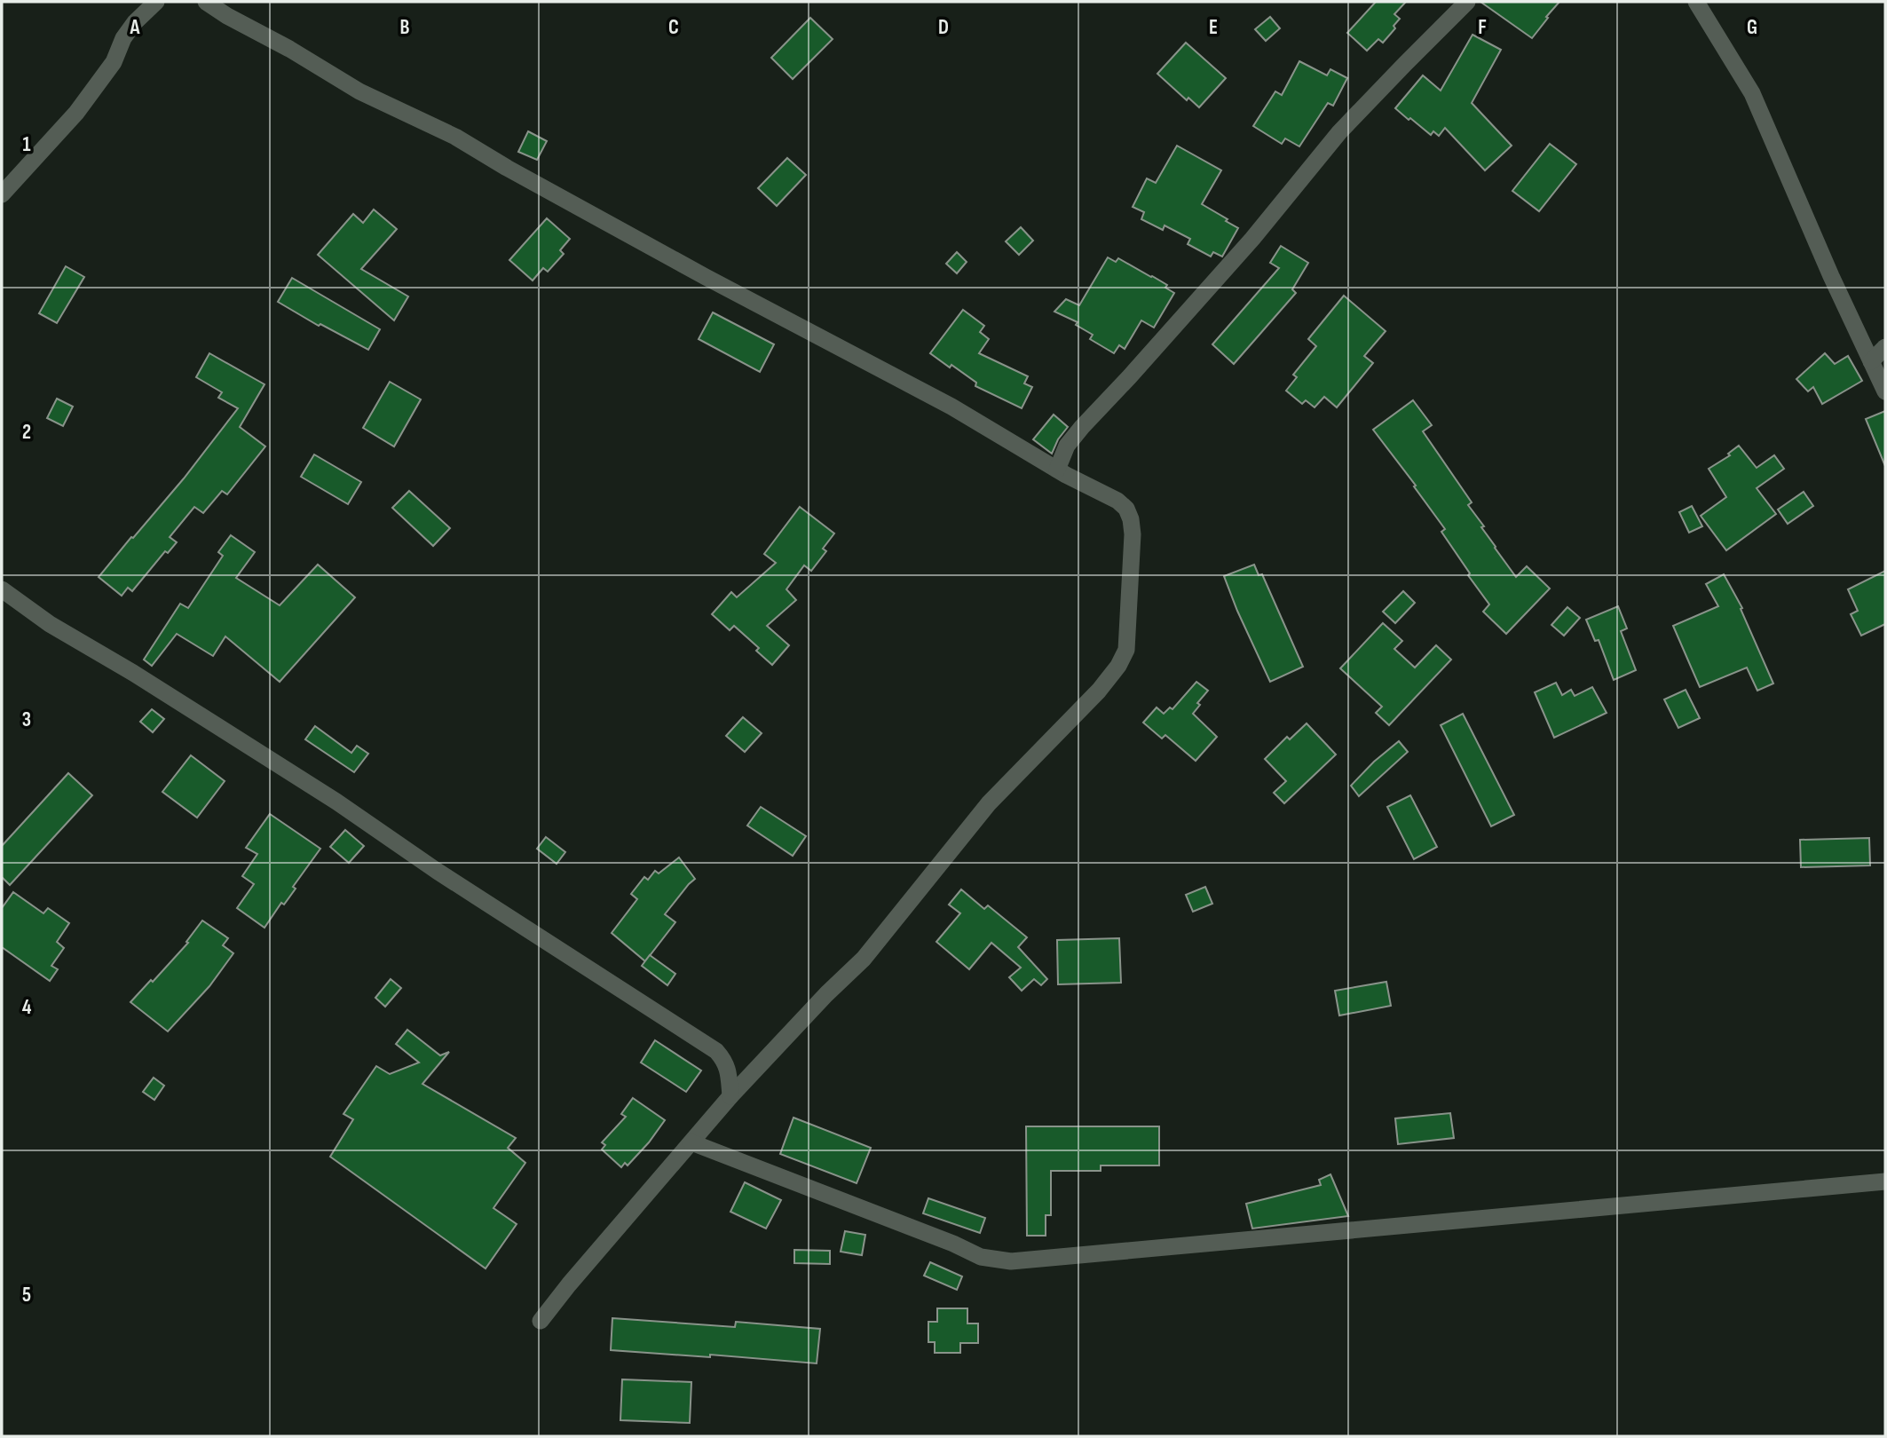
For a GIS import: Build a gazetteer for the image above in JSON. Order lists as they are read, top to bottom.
{
  "grid": {
    "columns": [
      "A",
      "B",
      "C",
      "D",
      "E",
      "F",
      "G"
    ],
    "rows": [
      "1",
      "2",
      "3",
      "4",
      "5"
    ]
  }
}
